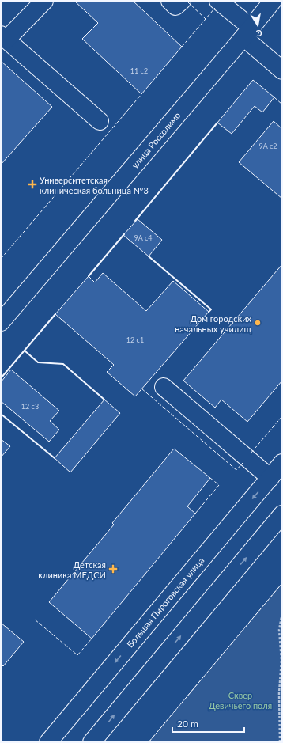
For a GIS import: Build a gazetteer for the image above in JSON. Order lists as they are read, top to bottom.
{
  "streets": {
    "main road": ["улица Россолимо", "Большая Пироговская улица"]
  },
  "parks": ["Сквер Девичьего поля"],
  "places": {
    "health": ["Университетская клиническая больница №3", "Детская клиника МЕДСИ"],
    "other": ["Дом городских начальных училищ"]
  },
  "house_numbers": [
    "11 с2",
    "9А с2",
    "9А с4",
    "12 с1",
    "12 с3"
  ],
  "scale_bar": "20 m",
  "north": "bottom"
}
